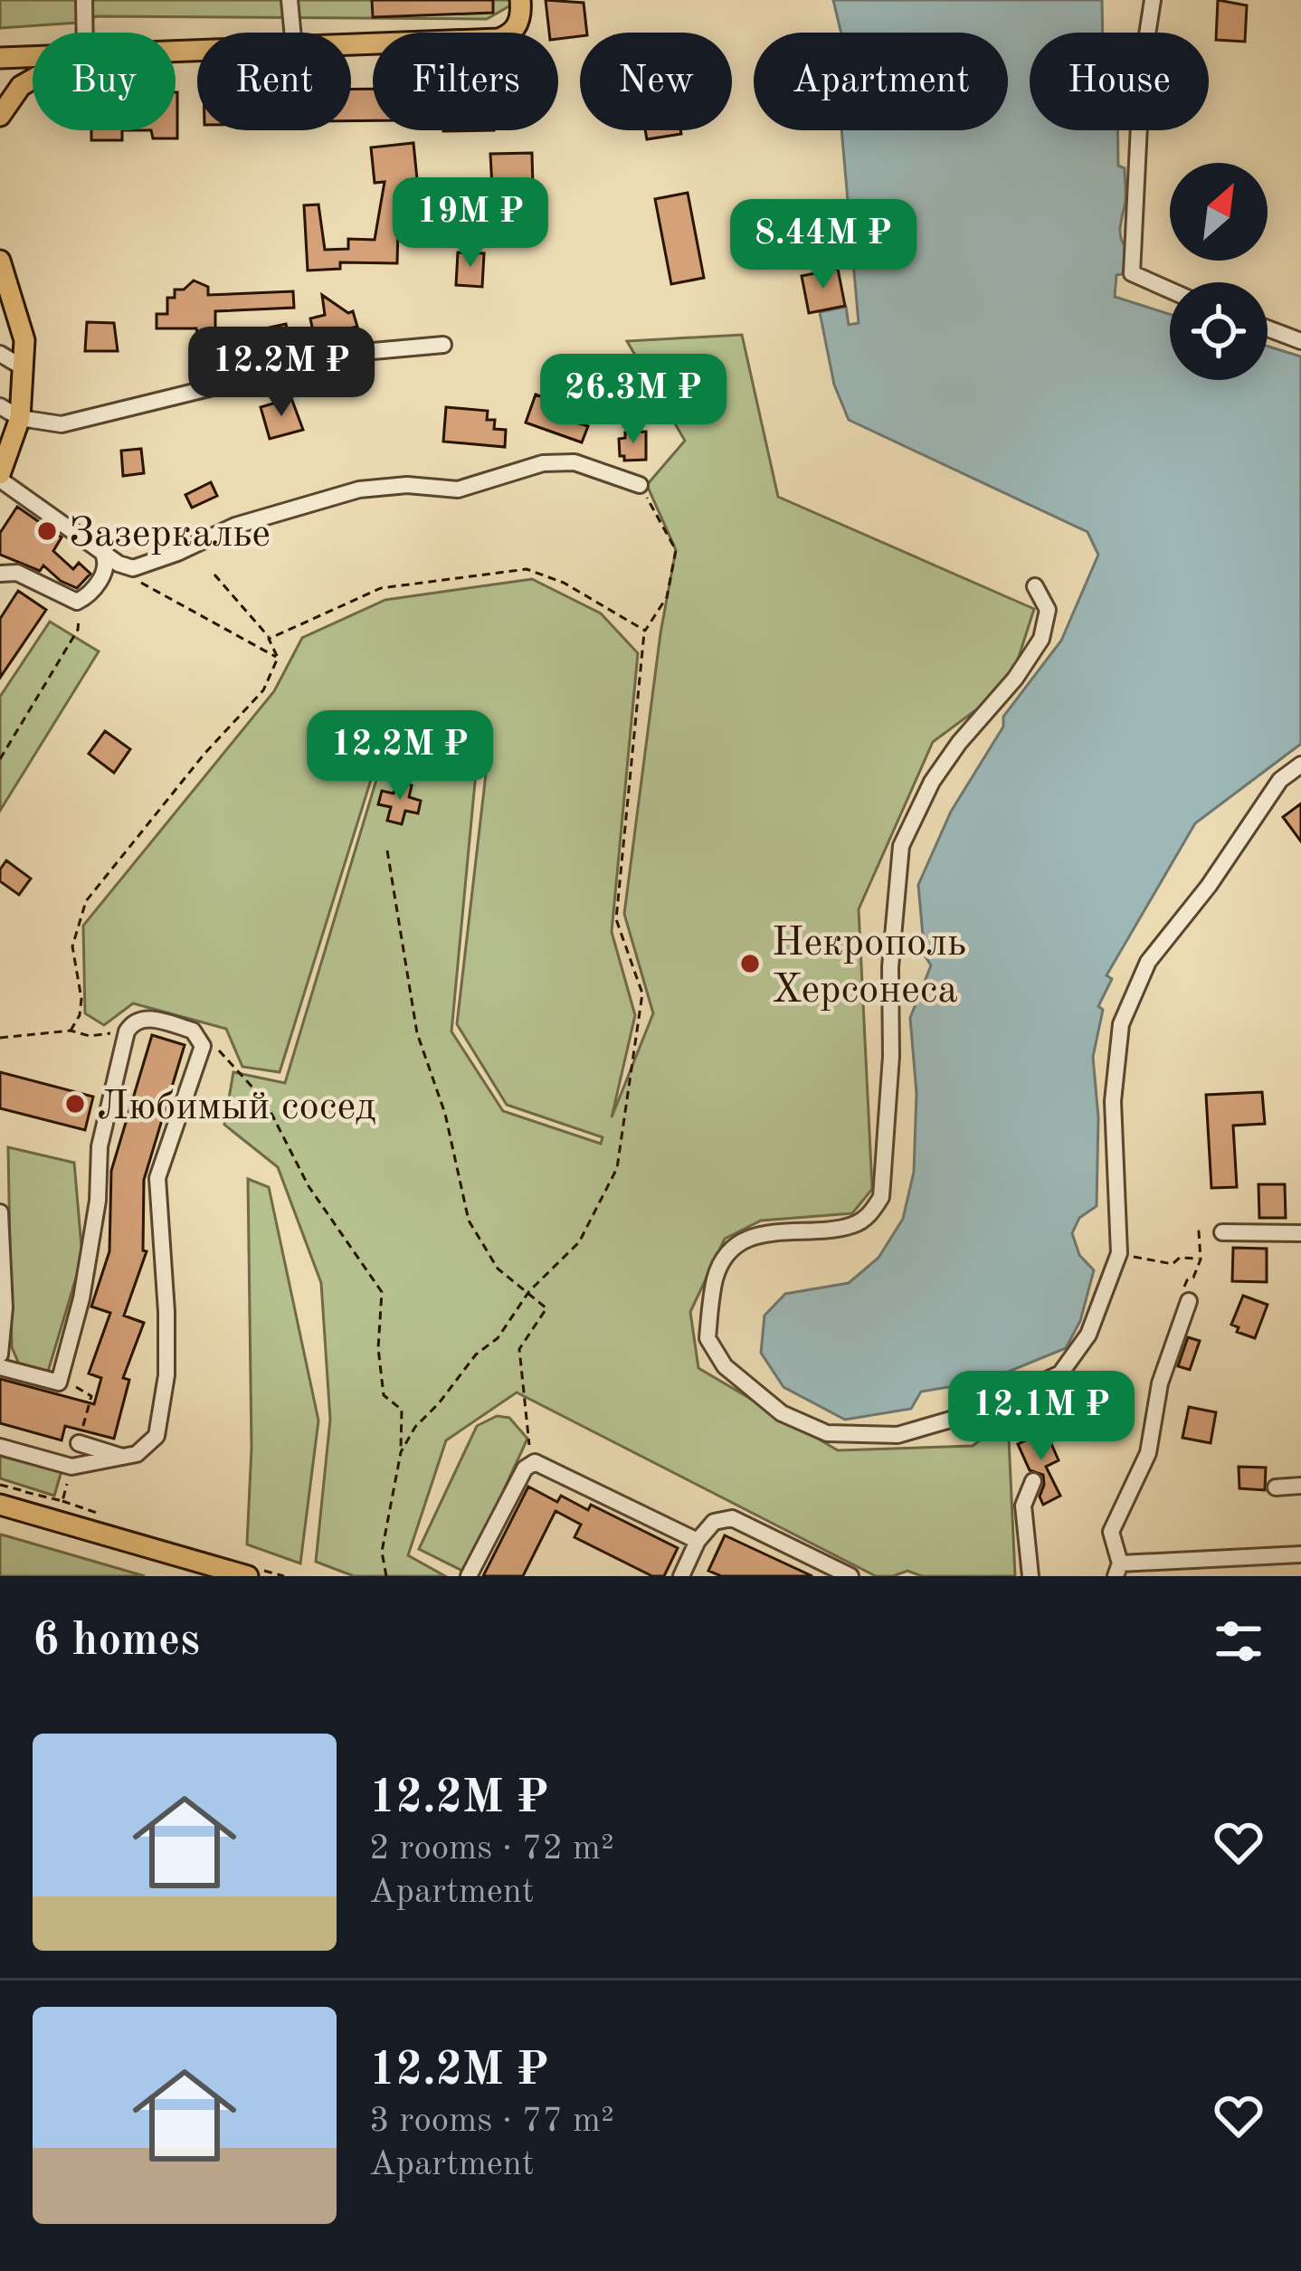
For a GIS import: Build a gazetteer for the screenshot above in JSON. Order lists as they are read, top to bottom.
{
  "places": ["Зазеркалье", "Некрополь Херсонеса", "Любимый сосед"],
  "north": "top right",
  "page": {
    "chip": [
      "Buy",
      "Rent",
      "Filters",
      "New",
      "Apartment",
      "House"
    ],
    "price": [
      "19M ₽",
      "8.44M ₽",
      "12.2M ₽",
      "26.3M ₽",
      "12.2M ₽",
      "12.1M ₽"
    ],
    "heading": "6 homes",
    "list": [
      {
        "name": "12.2M ₽",
        "note": "2 rooms · 72 m² · Apartment"
      },
      {
        "name": "12.2M ₽",
        "note": "3 rooms · 77 m² · Apartment"
      }
    ]
  }
}
